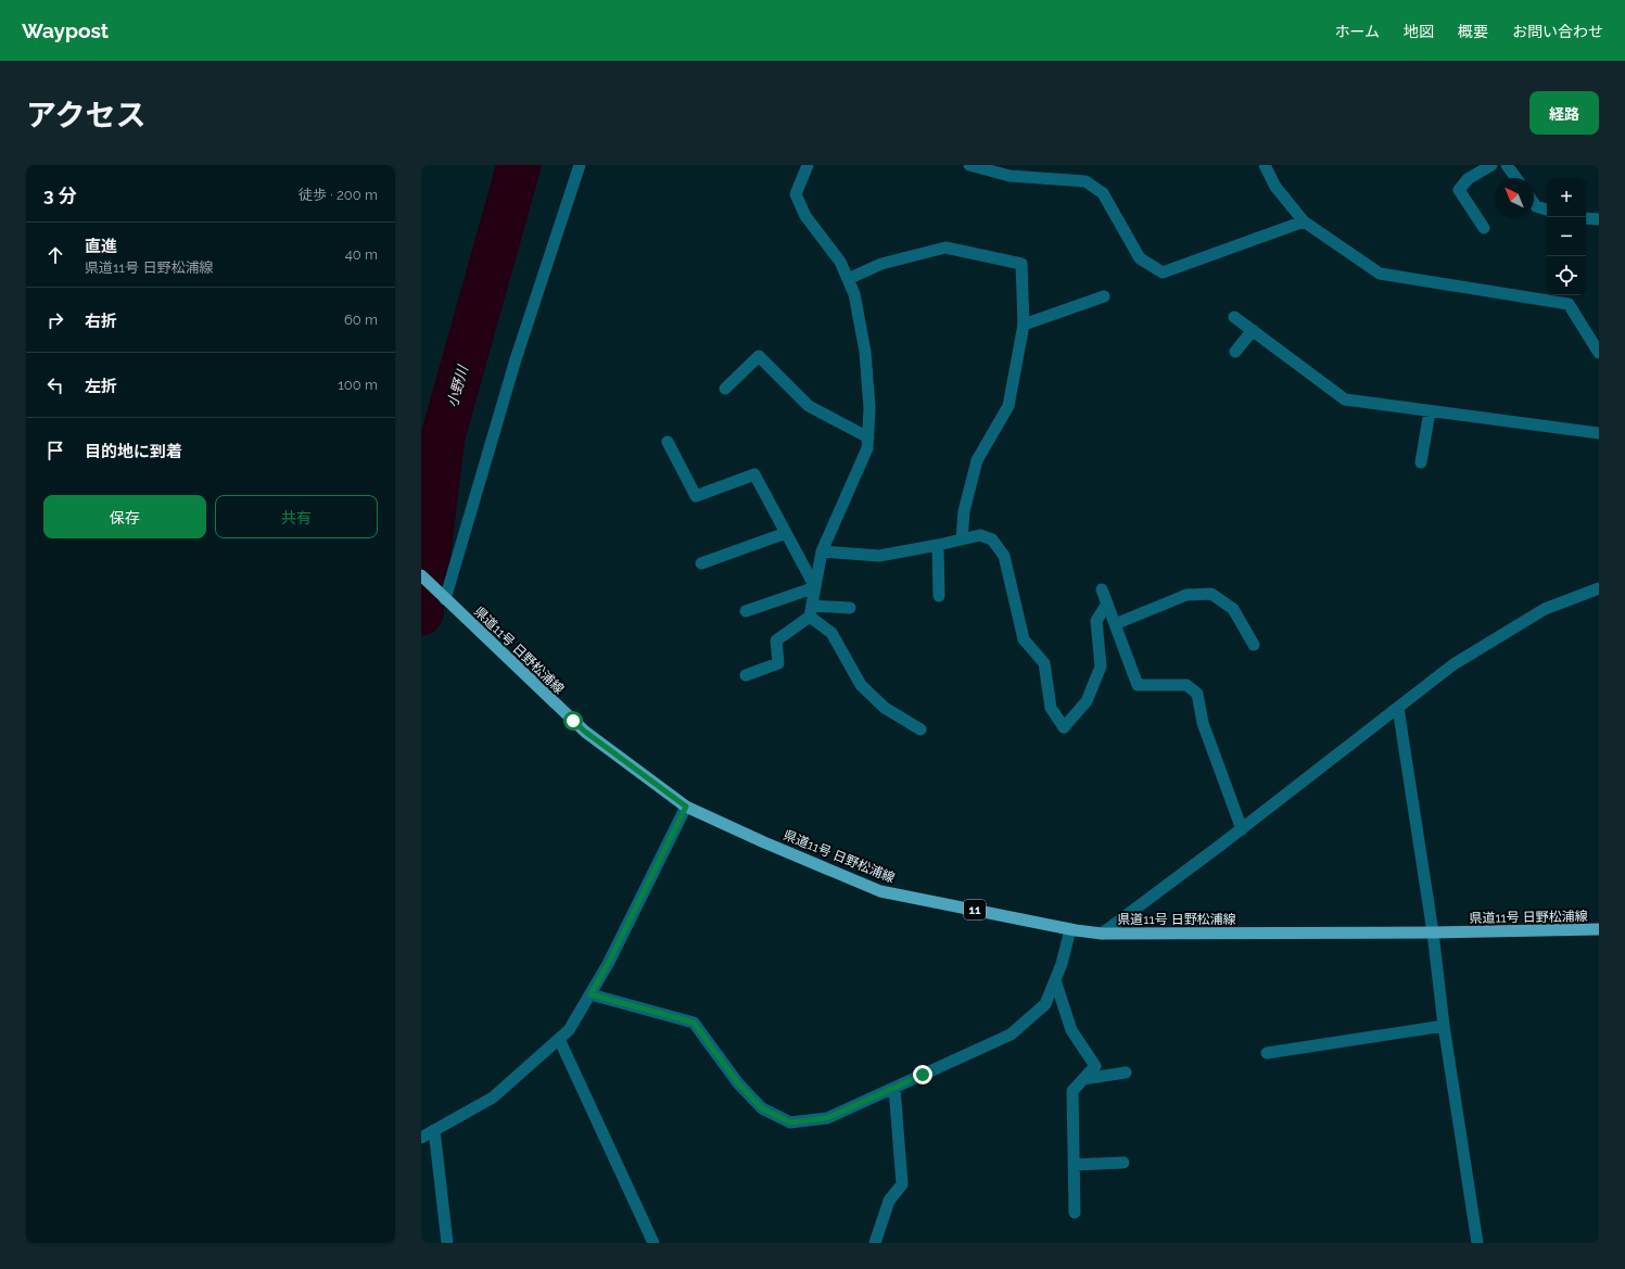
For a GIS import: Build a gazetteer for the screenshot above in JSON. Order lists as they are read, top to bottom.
{
  "streets": {
    "main road": ["県道11号 日野松浦線", "11"]
  },
  "water": ["小野川"],
  "north": "top left",
  "page": {
    "header": "Waypost",
    "nav": [
      "ホーム",
      "地図",
      "概要",
      "お問い合わせ"
    ],
    "title": "アクセス",
    "buttons": [
      "経路",
      ["保存", "共有"]
    ],
    "heading": ["3 分", "徒歩 · 200 m"],
    "map_buttons": ["+", "−"],
    "list": [
      ["直進", "県道11号 日野松浦線", "40 m"],
      ["右折", "60 m"],
      ["左折", "100 m"],
      "目的地に到着"
    ]
  }
}
